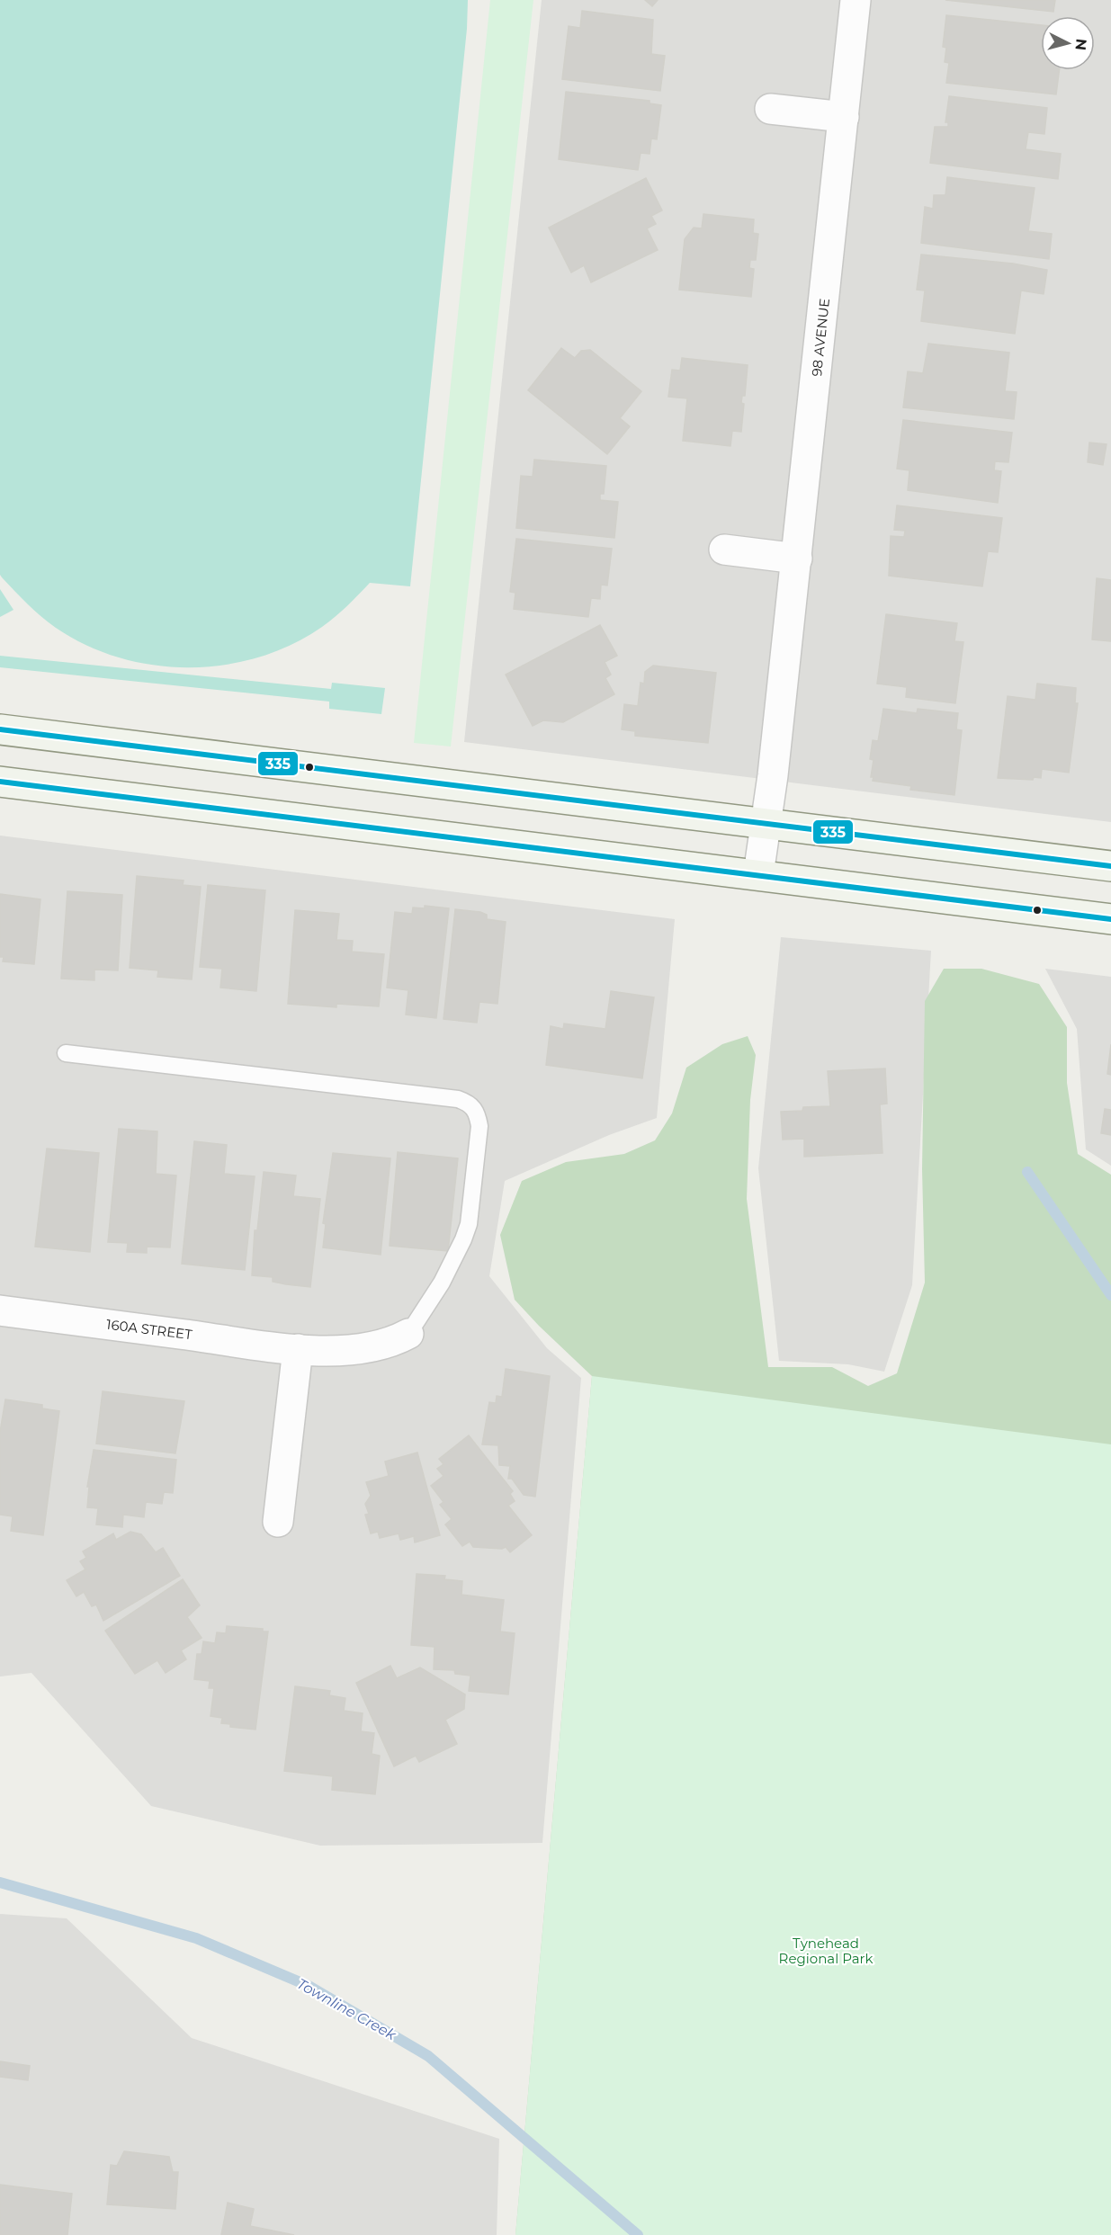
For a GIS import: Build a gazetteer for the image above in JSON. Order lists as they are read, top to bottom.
{
  "streets": {
    "street": ["98 AVENUE", "160A STREET"]
  },
  "water": ["Townline Creek"],
  "parks": ["Tynehead Regional Park"],
  "lines": ["transit line 335"],
  "north": "right"
}
